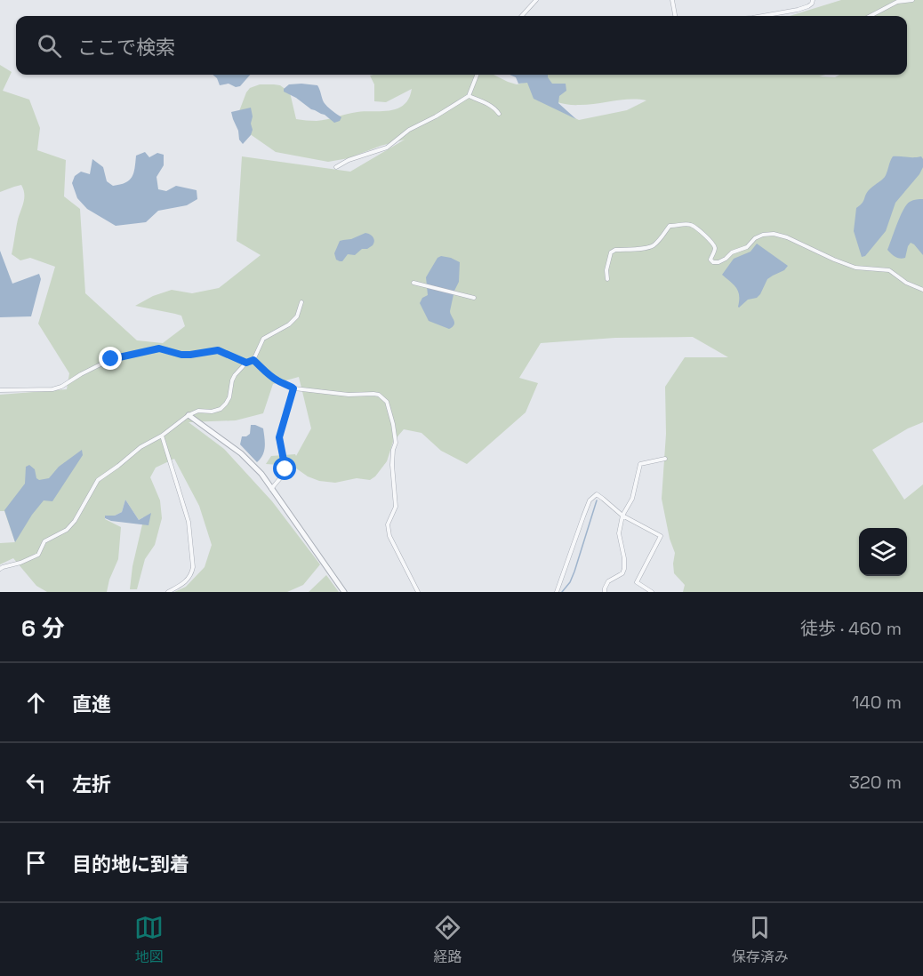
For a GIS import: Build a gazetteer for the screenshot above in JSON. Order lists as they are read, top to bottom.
{
  "page": {
    "search": "ここで検索",
    "heading": ["6 分", "徒歩 · 460 m"],
    "list": [
      ["直進", "140 m"],
      ["左折", "320 m"],
      "目的地に到着"
    ],
    "nav": ["地図", "経路", "保存済み"]
  }
}
